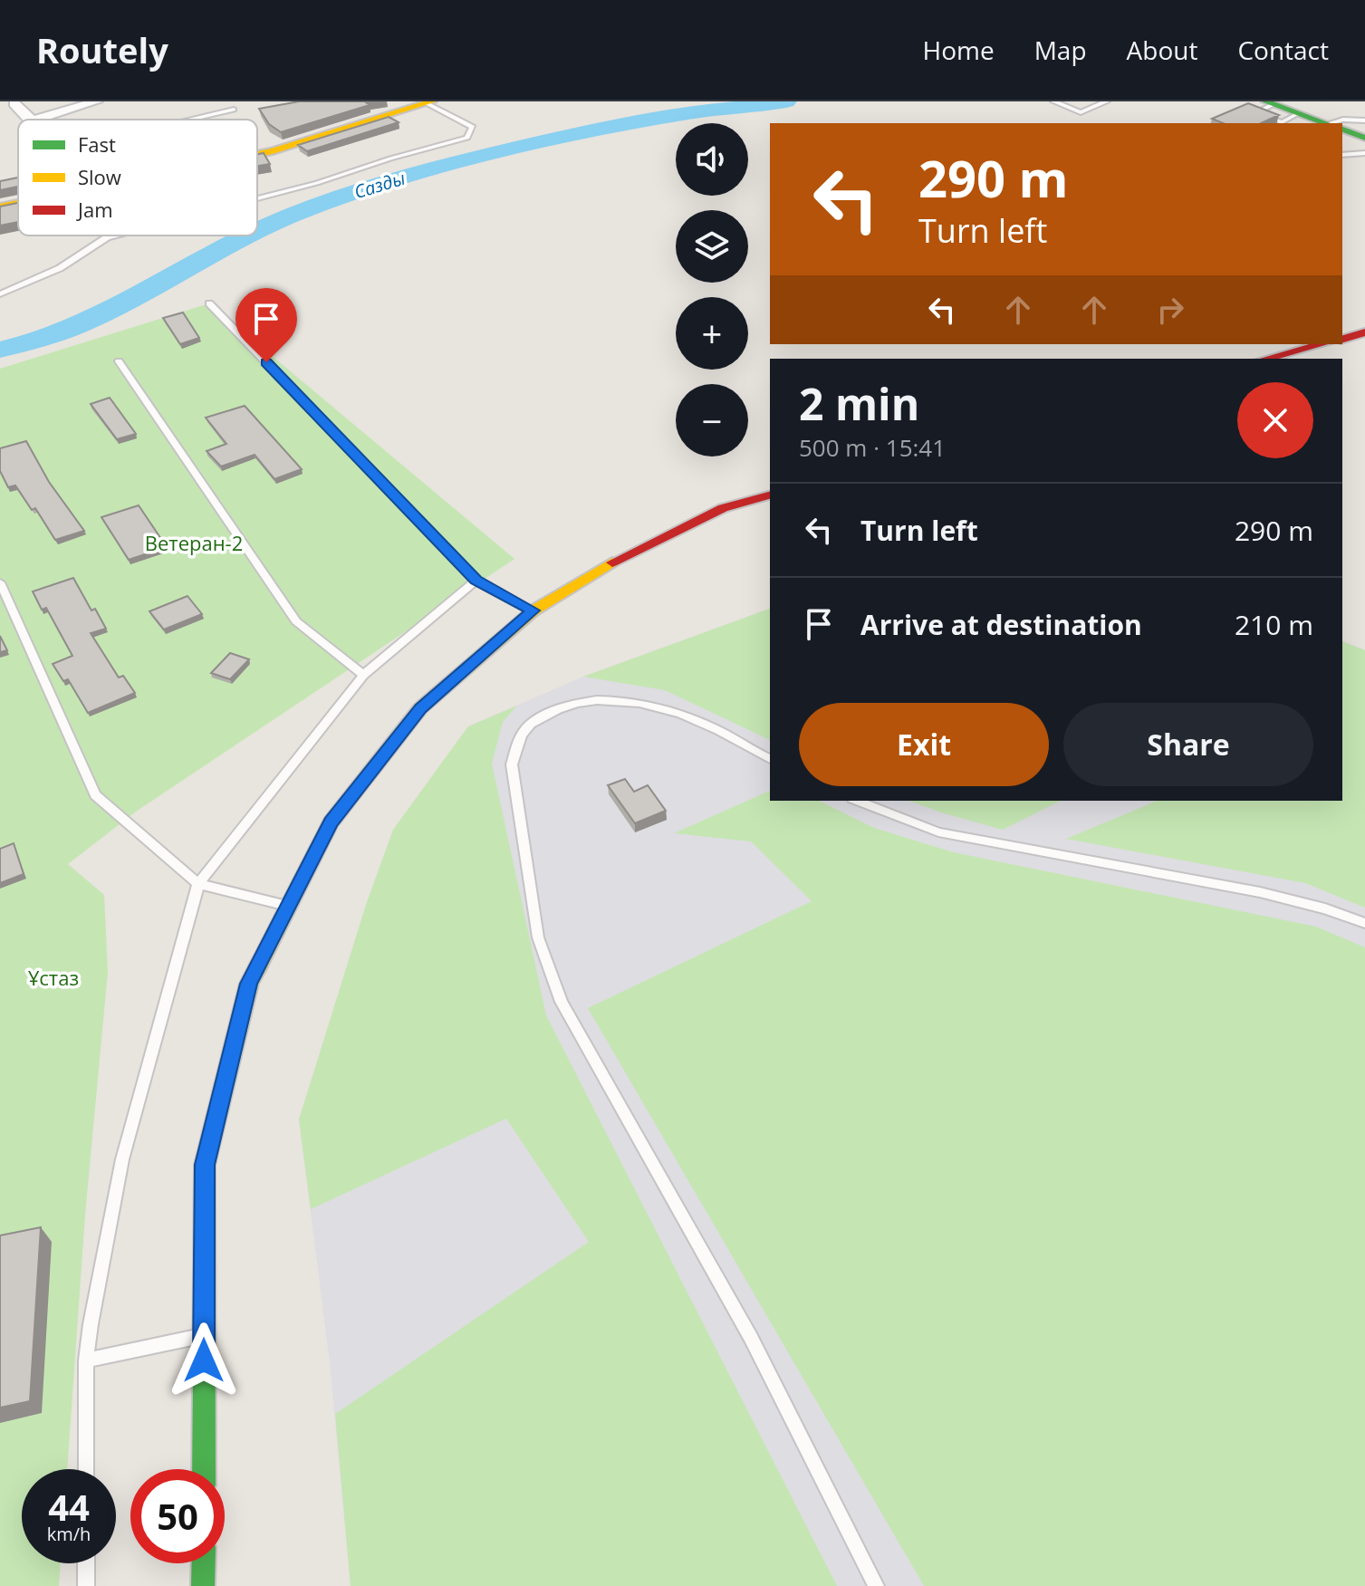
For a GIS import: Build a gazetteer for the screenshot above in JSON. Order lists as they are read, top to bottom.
{
  "water": ["Сазды"],
  "parks": ["Ветеран-2", "Ұстаз"],
  "legend": ["Fast", "Slow", "Jam"],
  "page": {
    "header": "Routely",
    "nav": [
      "Home",
      "Map",
      "About",
      "Contact"
    ],
    "map_buttons": ["+", "−"],
    "turn": ["290 m", "Turn left"],
    "heading": ["2 min", "500 m · 15:41"],
    "list": [
      {
        "name": "Turn left",
        "value": "290 m"
      },
      {
        "name": "Arrive at destination",
        "value": "210 m"
      }
    ],
    "buttons": ["Exit", "Share"],
    "speed": "44 km/h",
    "limit": "50"
  }
}
